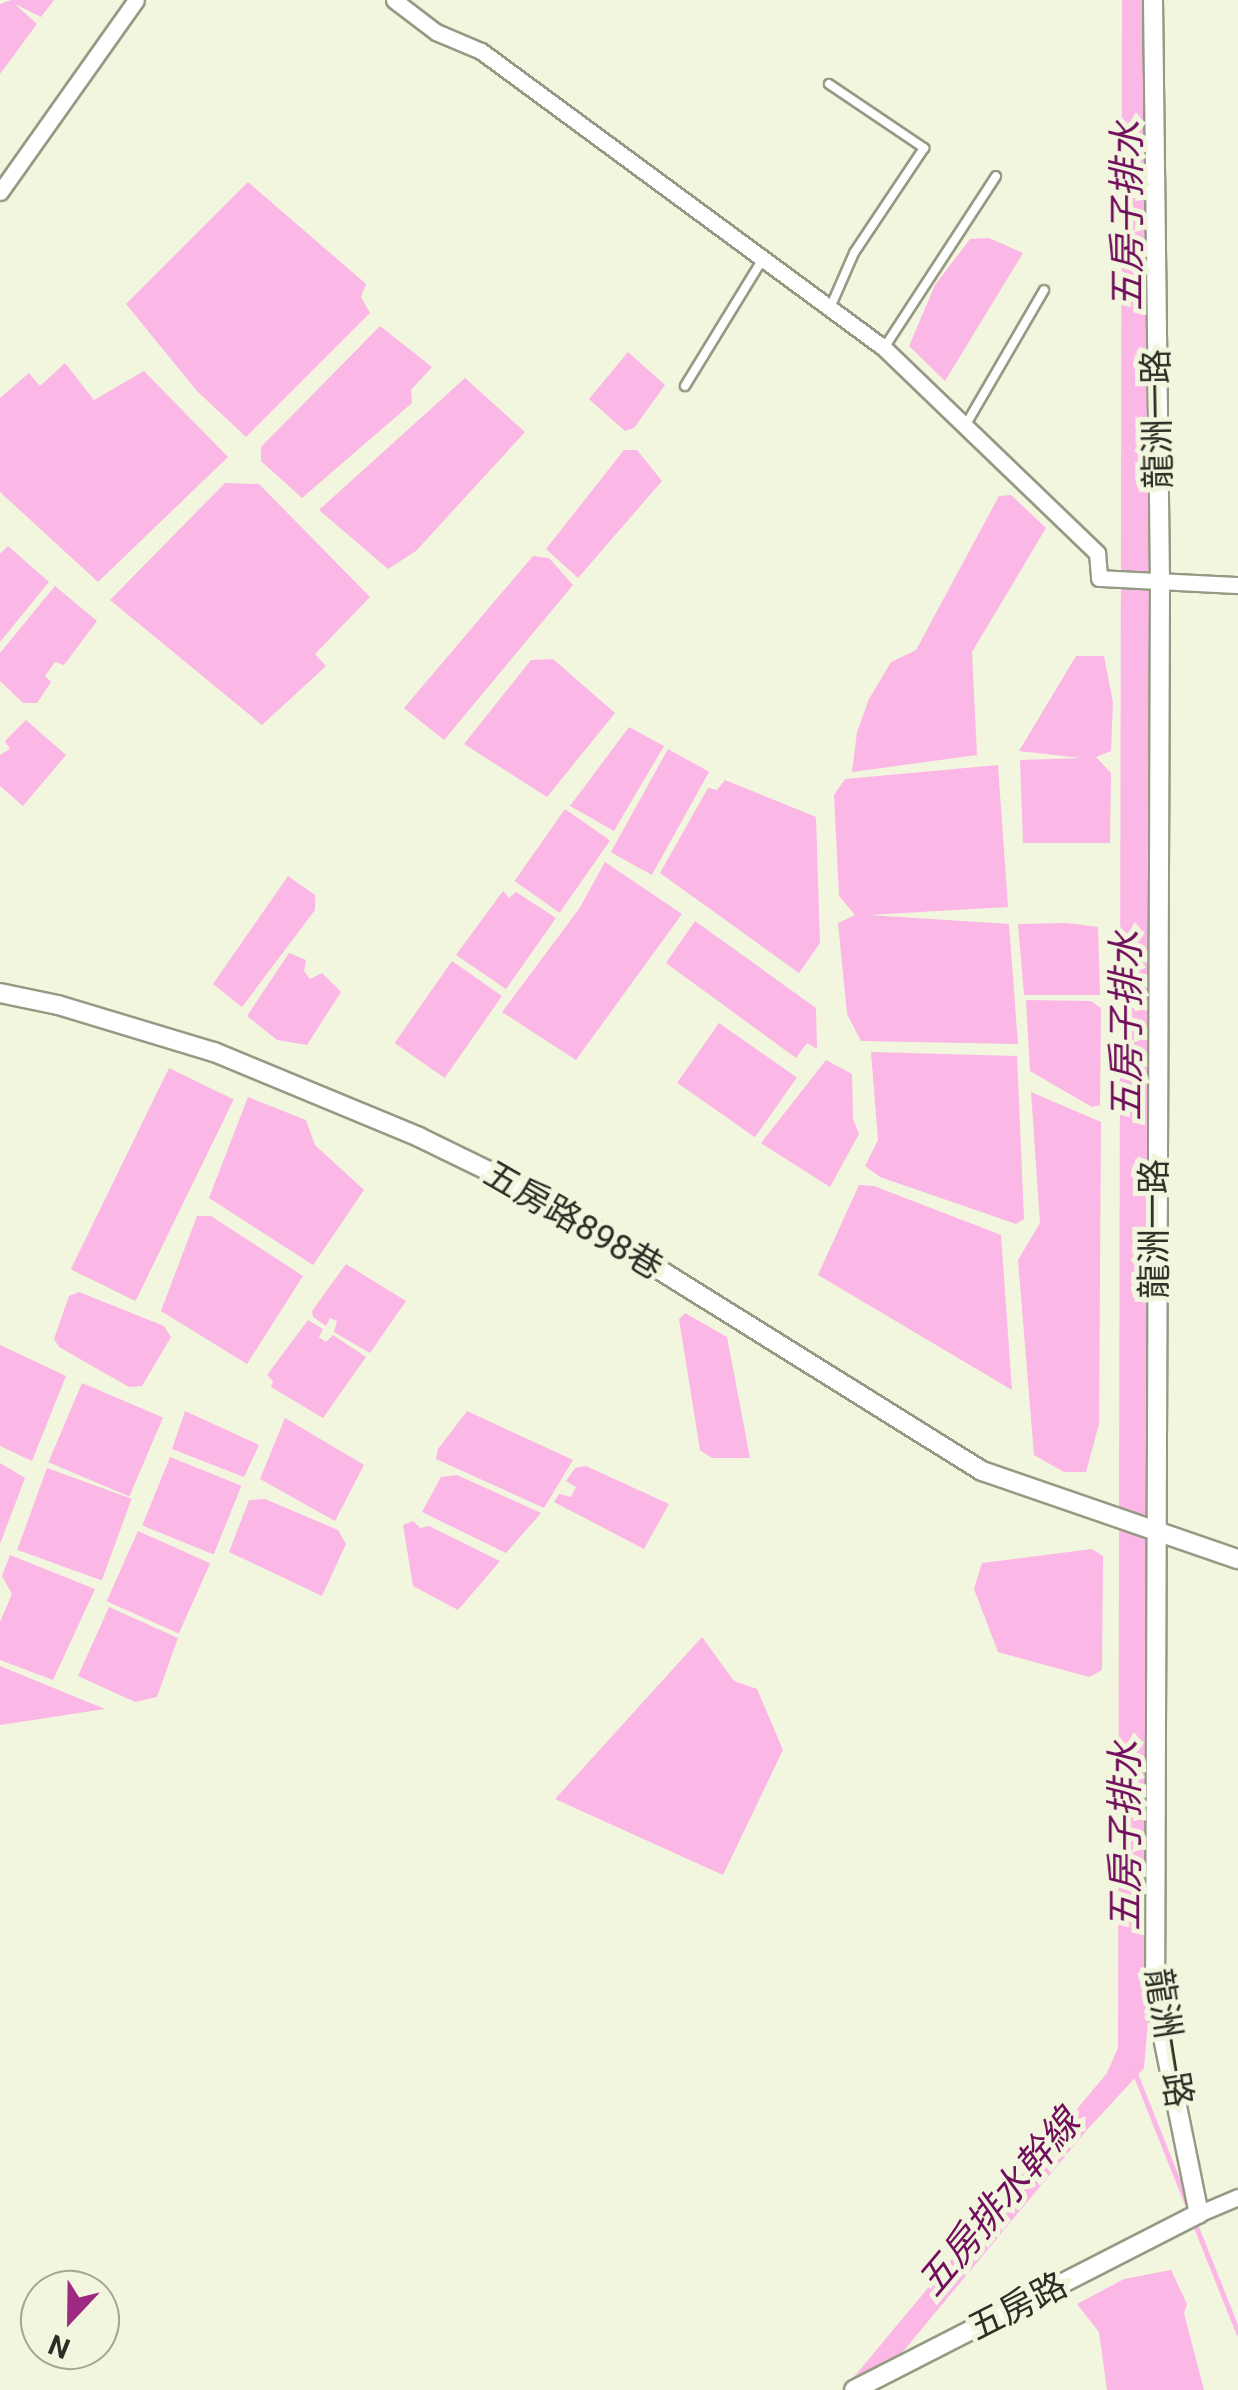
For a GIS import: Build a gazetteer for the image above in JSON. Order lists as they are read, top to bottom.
{
  "streets": {
    "street": ["龍洲一路", "五房路898巷", "五房路"]
  },
  "crossings": [
    ["龍洲一路", "五房路898巷"],
    ["龍洲一路", "五房路"]
  ],
  "water": ["五房子排水", "五房排水幹線"],
  "north": "bottom"
}
